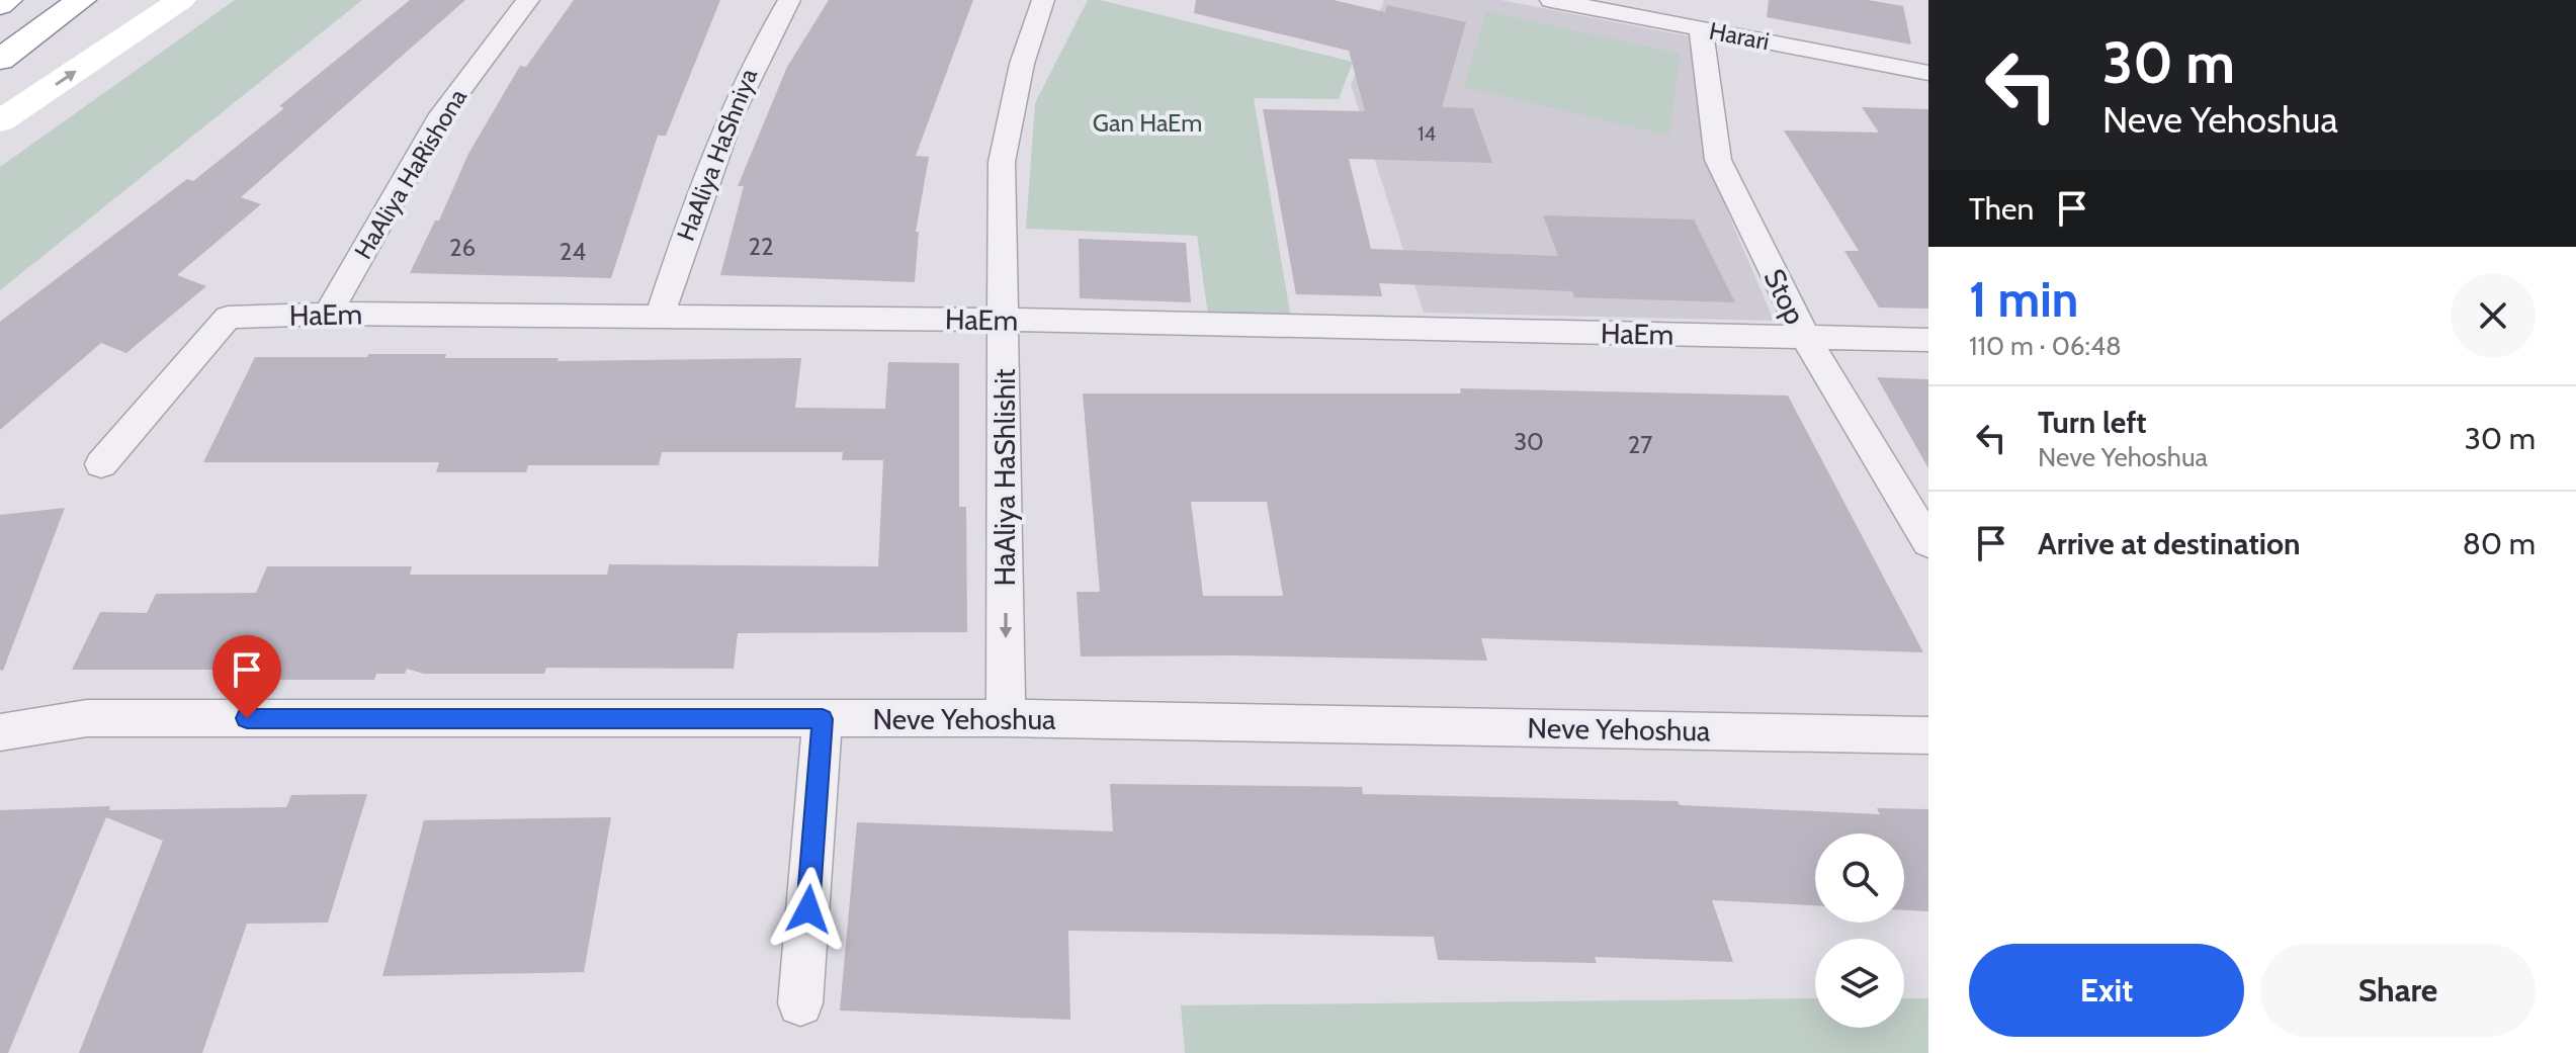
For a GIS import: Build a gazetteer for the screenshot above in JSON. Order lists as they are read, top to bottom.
{
  "streets": {
    "street": [
      "Harari",
      "HaAliya HaShniya",
      "HaAliya HaRishona",
      "Stop",
      "HaEm",
      "HaAliya HaShlishit",
      "Neve Yehoshua"
    ]
  },
  "crossings": [
    ["Harari", "Stop"],
    ["HaAliya HaShniya", "HaEm"],
    ["HaAliya HaRishona", "HaEm"],
    ["Stop", "HaEm"],
    ["HaEm", "HaAliya HaShlishit"],
    ["HaAliya HaShlishit", "Neve Yehoshua"]
  ],
  "one_way": ["HaAliya HaShlishit"],
  "parks": ["Gan HaEm"],
  "house_numbers": [
    "14",
    "22",
    "26",
    "24",
    "30",
    "27"
  ],
  "page": {
    "turn": ["30 m", "Neve Yehoshua"],
    "then": "Then",
    "heading": ["1 min", "110 m · 06:48"],
    "list": [
      {
        "name": "Turn left",
        "note": "Neve Yehoshua",
        "value": "30 m"
      },
      {
        "name": "Arrive at destination",
        "value": "80 m"
      }
    ],
    "buttons": ["Exit", "Share"]
  }
}
